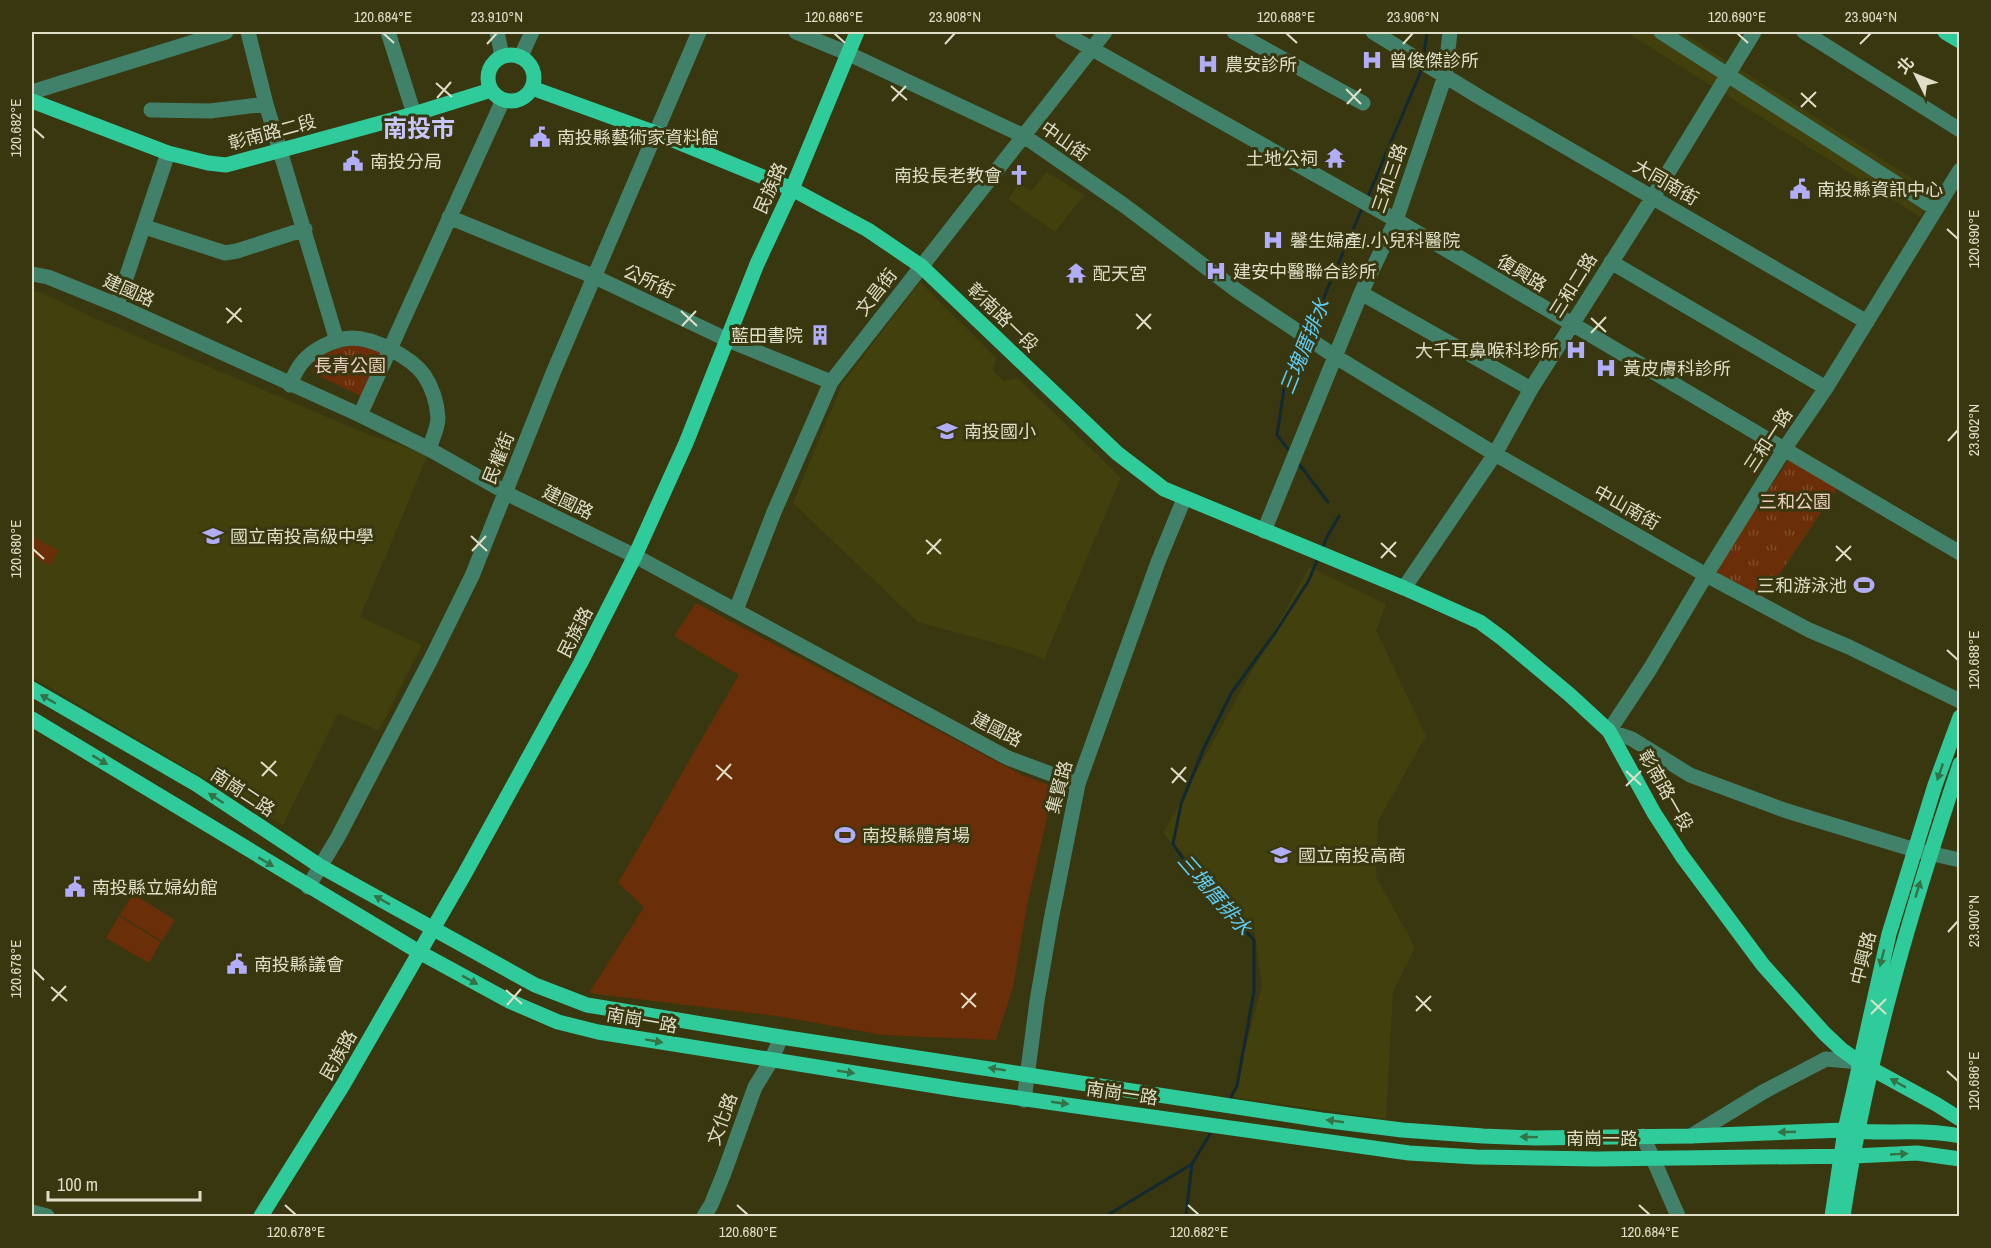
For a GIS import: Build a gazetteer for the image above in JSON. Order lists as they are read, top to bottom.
{
  "streets": {
    "main road": [
      "彰南路二段",
      "民族路",
      "彰南路一段",
      "南崗二路",
      "中興路",
      "南崗一路"
    ],
    "street": [
      "中山街",
      "三和三路",
      "大同南街",
      "復興路",
      "公所街",
      "三和二路",
      "建國路",
      "文昌街",
      "三和一路",
      "民權街",
      "中山南街",
      "集賢路",
      "文化路"
    ]
  },
  "crossings": [
    ["中山街", "民族路"],
    ["中山街", "文昌街"],
    ["中山街", "中山南街"],
    ["三和三路", "大同南街"],
    ["三和三路", "復興路"],
    ["三和三路", "彰南路一段"],
    ["三和三路", "中山南街"],
    ["大同南街", "三和二路"],
    ["大同南街", "三和一路"],
    ["民族路", "公所街"],
    ["民族路", "建國路"],
    ["民族路", "彰南路一段"],
    ["民族路", "南崗二路"],
    ["民族路", "南崗一路"],
    ["復興路", "三和二路"],
    ["復興路", "文昌街"],
    ["復興路", "三和一路"],
    ["公所街", "文昌街"],
    ["公所街", "民權街"],
    ["三和二路", "彰南路一段"],
    ["三和二路", "中山南街"],
    ["建國路", "文昌街"],
    ["建國路", "民權街"],
    ["建國路", "集賢路"],
    ["文昌街", "彰南路一段"],
    ["彰南路一段", "三和一路"],
    ["彰南路一段", "民權街"],
    ["彰南路一段", "集賢路"],
    ["彰南路一段", "中興路"],
    ["三和一路", "中山南街"],
    ["民權街", "南崗二路"],
    ["集賢路", "南崗一路"],
    ["南崗二路", "南崗一路"],
    ["中興路", "南崗一路"],
    ["南崗一路", "文化路"]
  ],
  "districts": ["南投市"],
  "water": ["三塊厝排水"],
  "parks": ["長青公園", "三和公園"],
  "places": {
    "hospital": [
      "曾俊傑診所",
      "農安診所",
      "馨生婦產/.小兒科醫院",
      "建安中醫聯合診所",
      "大千耳鼻喉科珍所",
      "黃皮膚科診所"
    ],
    "public building": [
      "南投縣藝術家資料館",
      "南投分局",
      "南投縣資訊中心",
      "南投縣立婦幼館",
      "南投縣議會"
    ],
    "temple": ["土地公祠", "配天宮"],
    "church": ["南投長老教會"],
    "building": ["藍田書院"],
    "school or university": ["南投國小", "國立南投高級中學", "國立南投高商"],
    "sports": ["三和游泳池", "南投縣體育場"]
  },
  "scale_bar": "100 m",
  "north": "top left",
  "coordinates": [
    "120.684°E",
    "23.910°N",
    "120.686°E",
    "23.908°N",
    "120.688°E",
    "23.906°N",
    "120.690°E",
    "23.904°N",
    "120.682°E",
    "23.902°N",
    "120.680°E",
    "23.900°N",
    "120.678°E"
  ]
}
